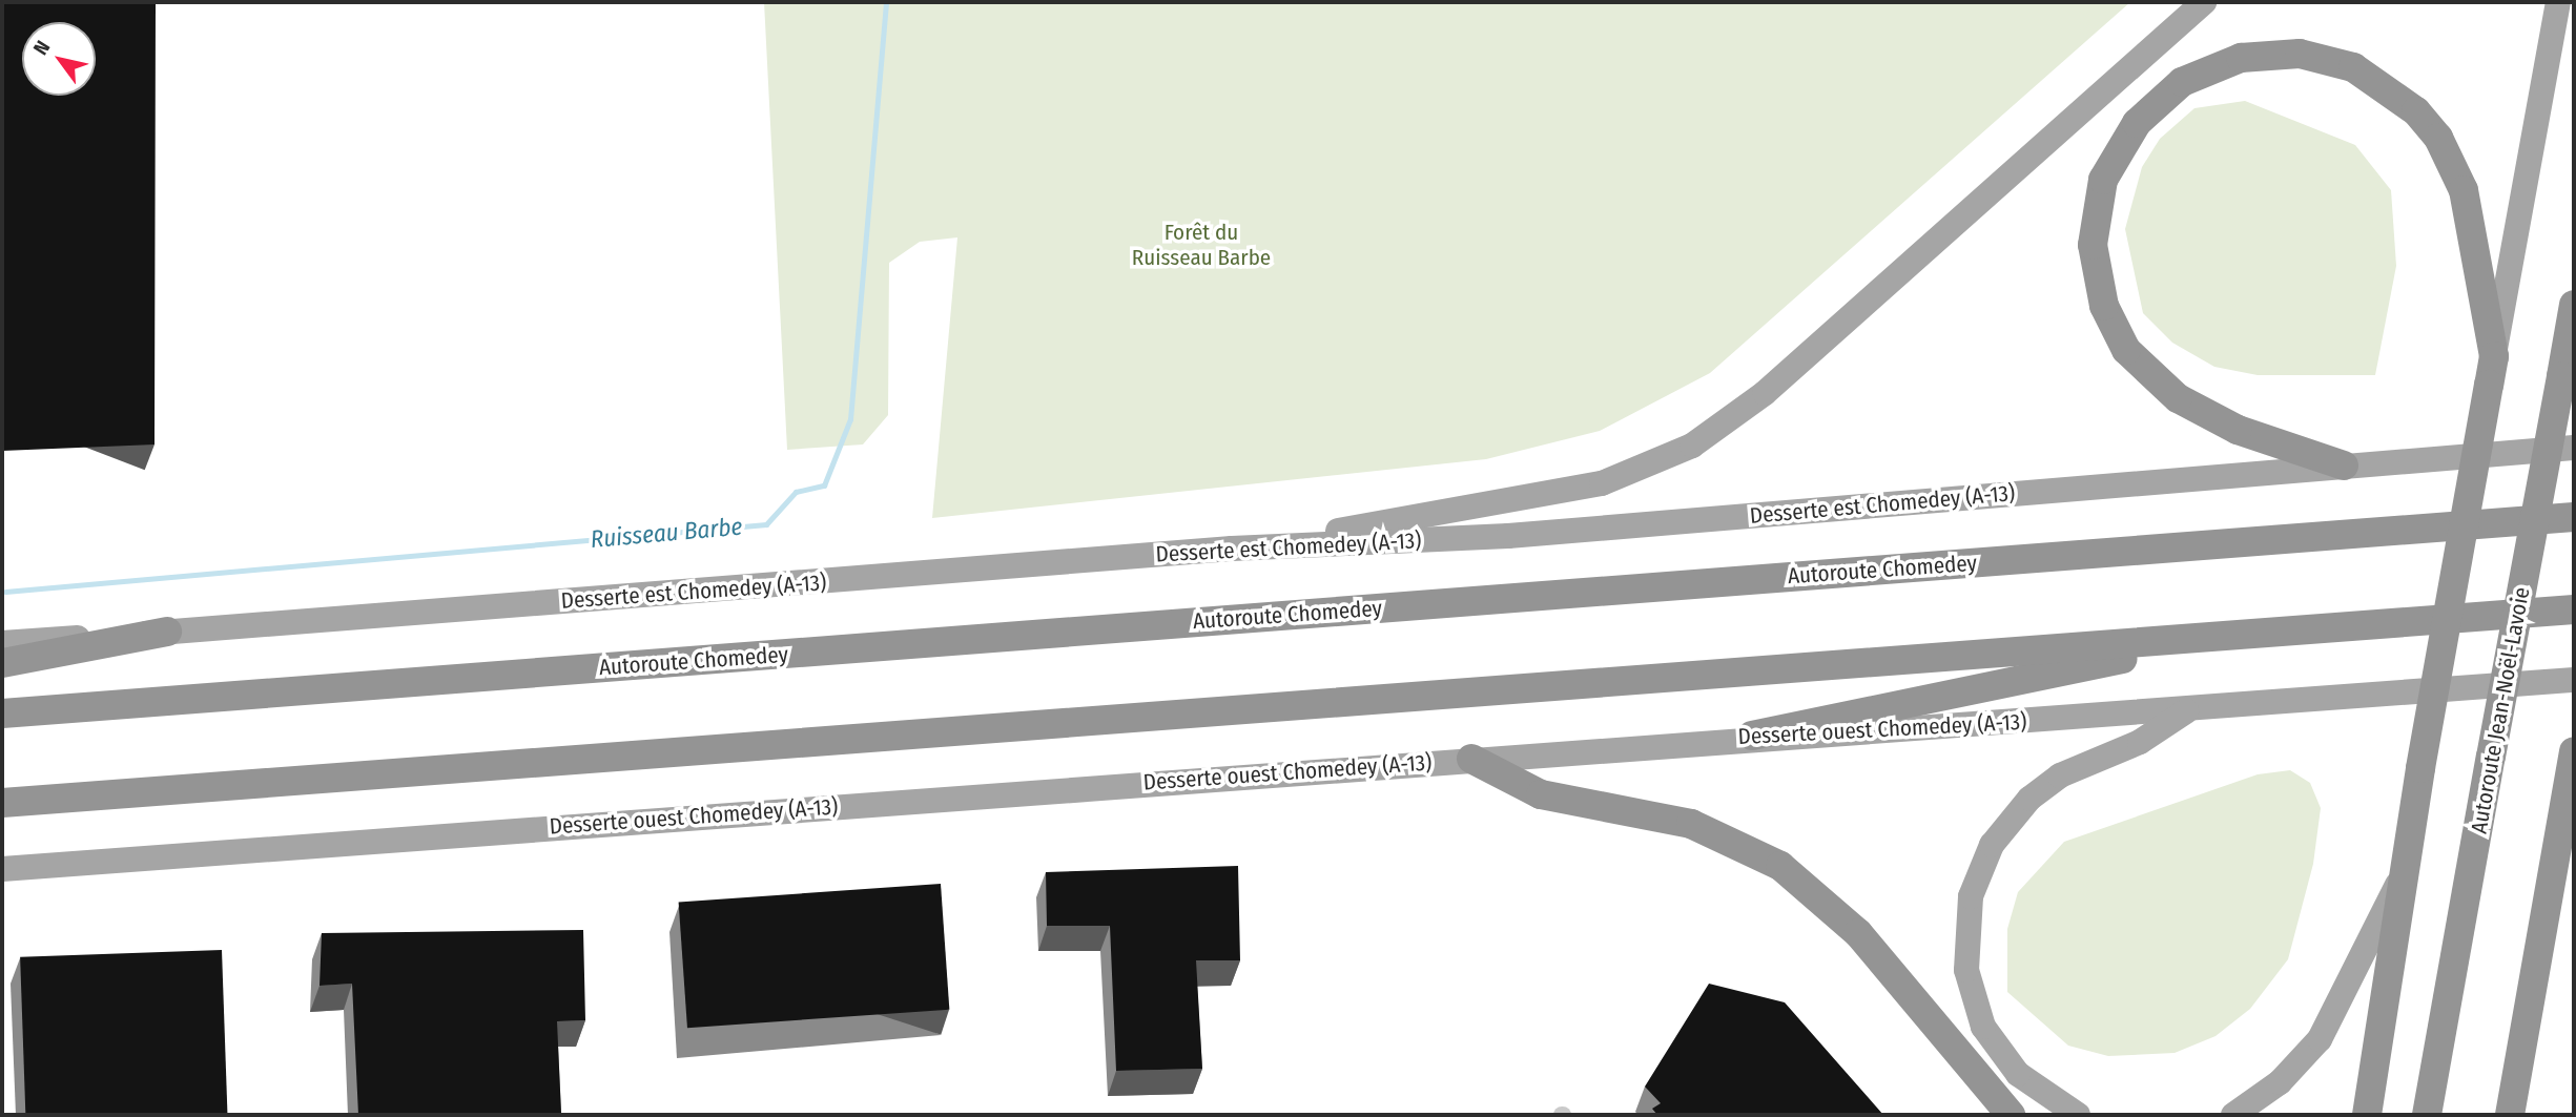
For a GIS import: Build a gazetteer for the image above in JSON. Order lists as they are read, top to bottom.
{
  "streets": {
    "highway": ["Autoroute Chomedey", "Autoroute Jean-Noël-Lavoie"],
    "main road": ["Desserte est Chomedey (A-13)", "Desserte ouest Chomedey (A-13)"]
  },
  "water": ["Ruisseau Barbe"],
  "parks": ["Forêt du Ruisseau Barbe"],
  "north": "top left"
}
